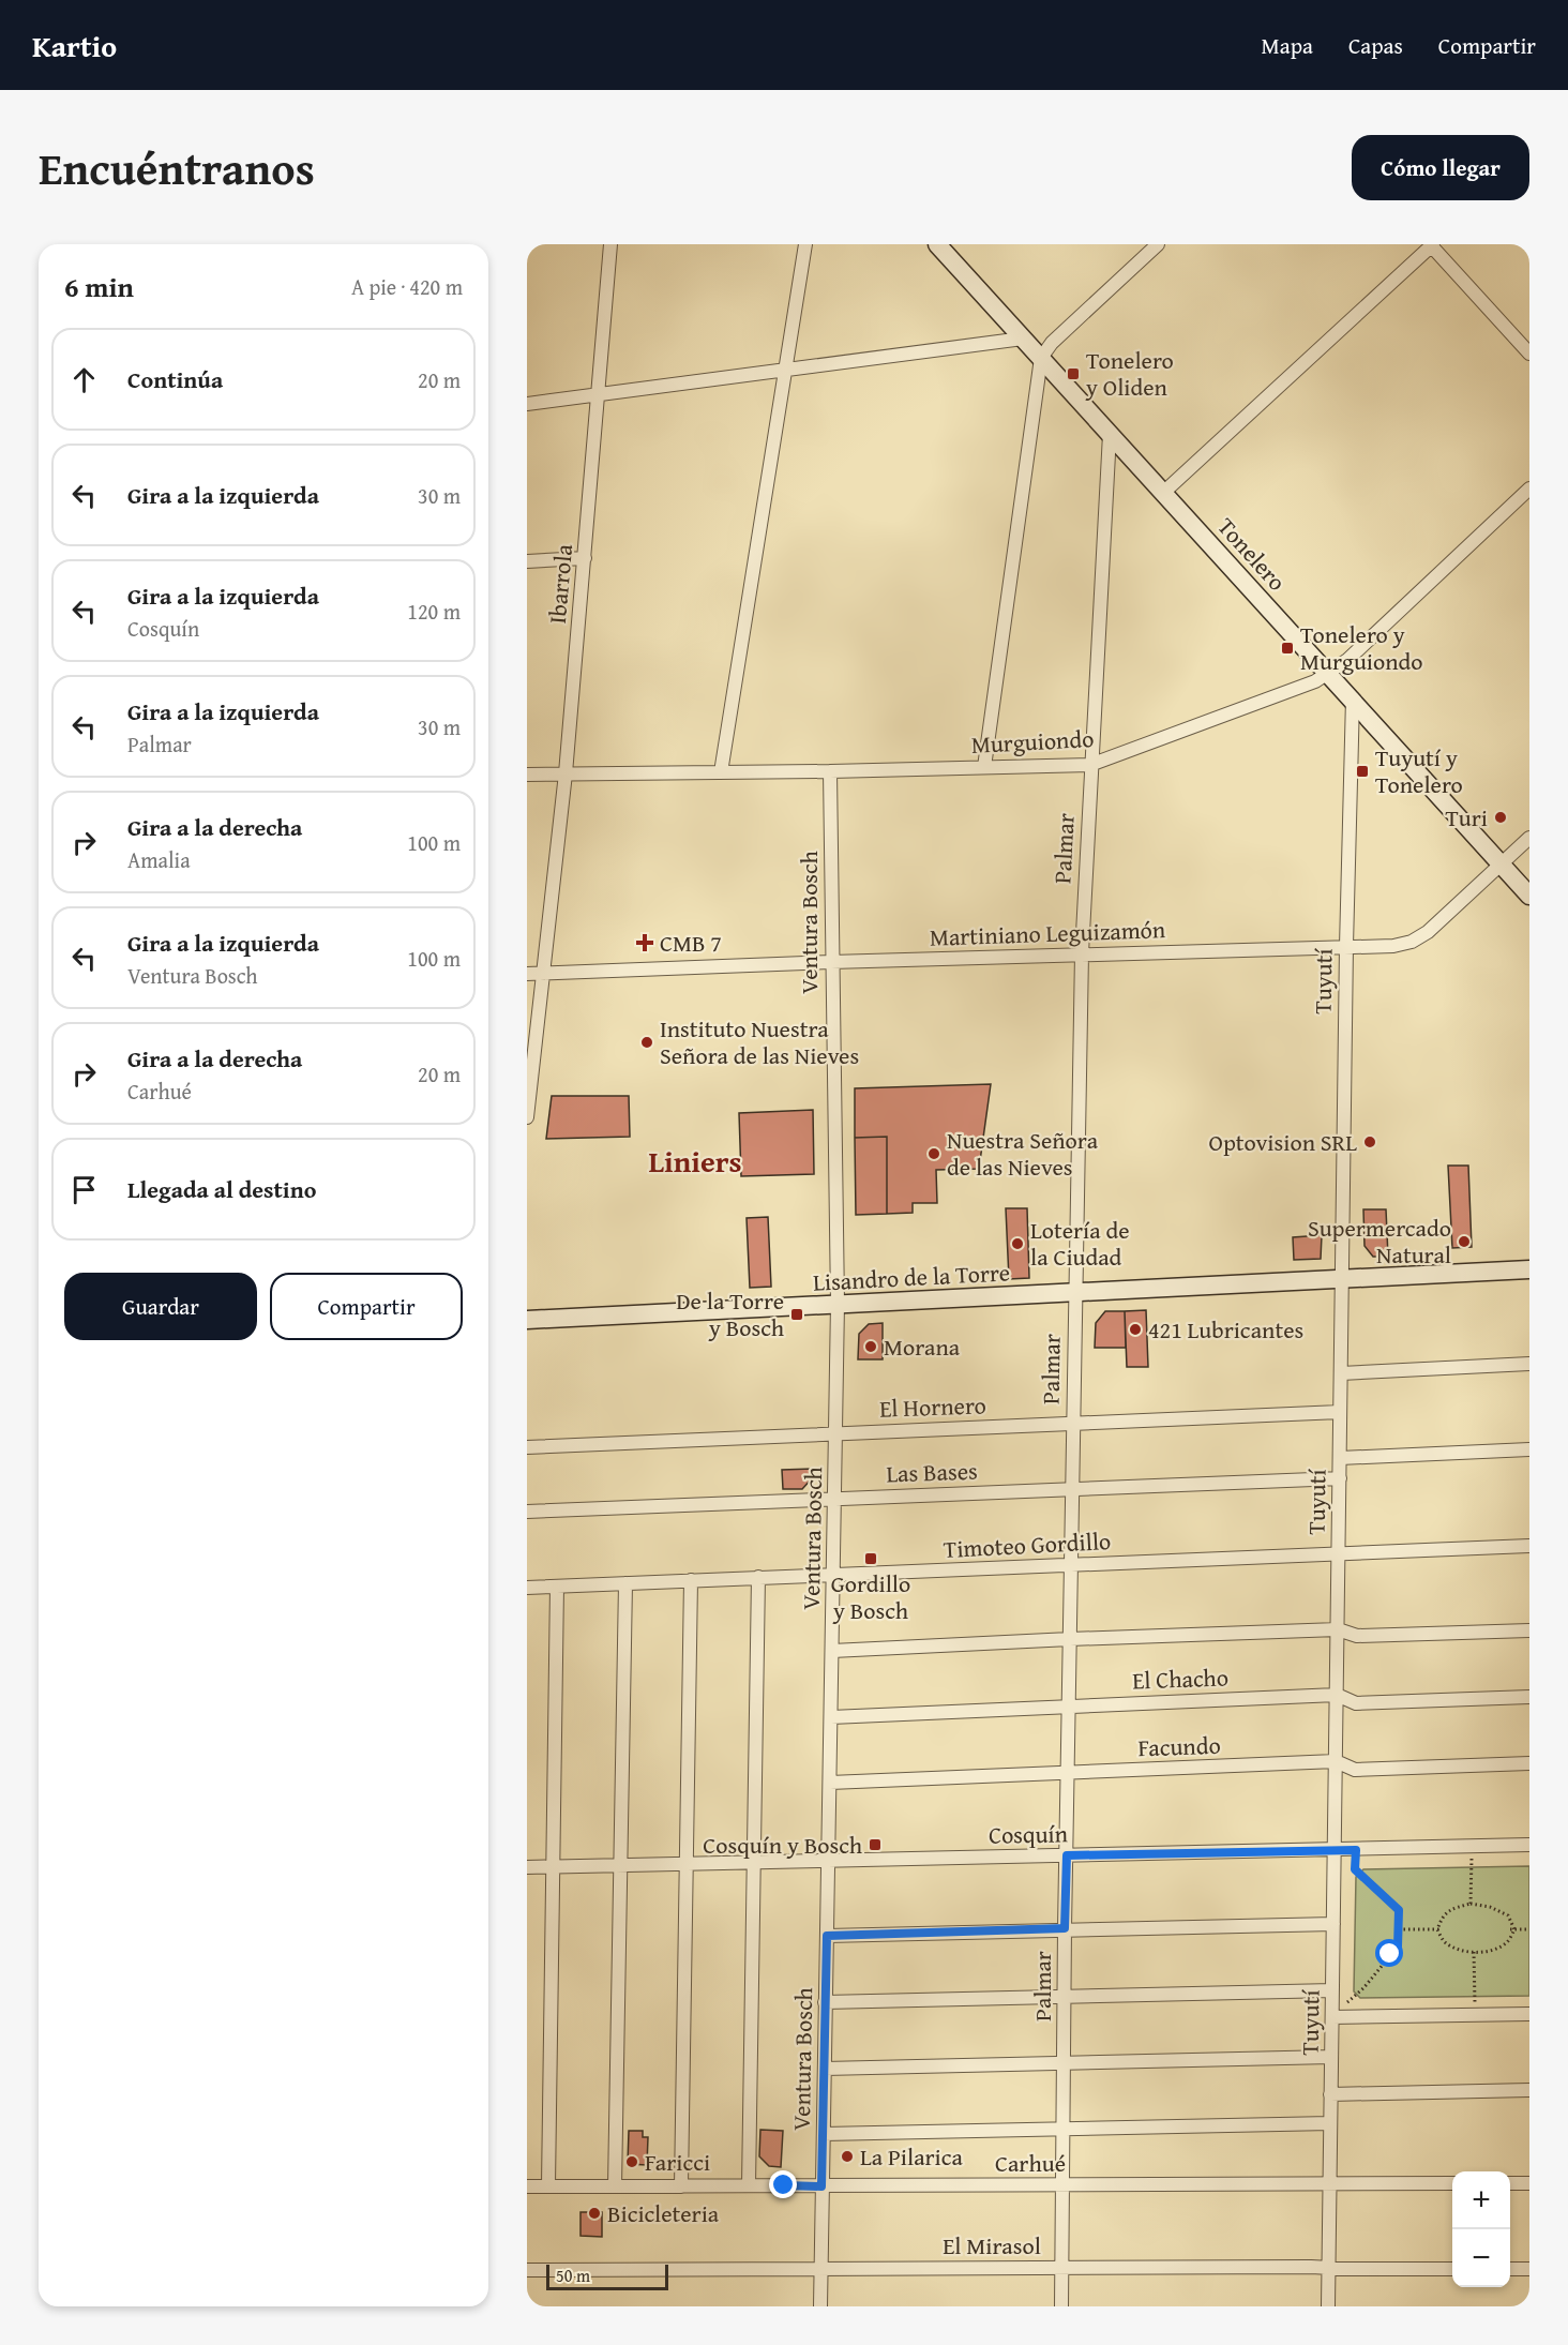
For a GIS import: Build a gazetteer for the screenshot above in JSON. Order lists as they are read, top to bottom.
{
  "streets": {
    "street": [
      "Tonelero",
      "Ibarrola",
      "Murguiondo",
      "Palmar",
      "Ventura Bosch",
      "Martiniano Leguizamón",
      "Tuyutí",
      "Lisandro de la Torre",
      "El Hornero",
      "Las Bases",
      "Timoteo Gordillo",
      "El Chacho",
      "Facundo",
      "Cosquín",
      "Carhué",
      "El Mirasol"
    ]
  },
  "crossings": [
    ["Tonelero", "Murguiondo"],
    ["Tonelero", "Palmar"],
    ["Tonelero", "Martiniano Leguizamón"],
    ["Tonelero", "Tuyutí"],
    ["Ibarrola", "Murguiondo"],
    ["Ibarrola", "Martiniano Leguizamón"],
    ["Murguiondo", "Palmar"],
    ["Murguiondo", "Ventura Bosch"],
    ["Palmar", "Martiniano Leguizamón"],
    ["Palmar", "Lisandro de la Torre"],
    ["Palmar", "El Hornero"],
    ["Palmar", "Las Bases"],
    ["Palmar", "Timoteo Gordillo"],
    ["Palmar", "El Chacho"],
    ["Palmar", "Facundo"],
    ["Palmar", "Cosquín"],
    ["Palmar", "Carhué"],
    ["Palmar", "El Mirasol"],
    ["Ventura Bosch", "Martiniano Leguizamón"],
    ["Ventura Bosch", "Lisandro de la Torre"],
    ["Ventura Bosch", "El Hornero"],
    ["Ventura Bosch", "Las Bases"],
    ["Ventura Bosch", "Timoteo Gordillo"],
    ["Ventura Bosch", "El Chacho"],
    ["Ventura Bosch", "Facundo"],
    ["Ventura Bosch", "Cosquín"],
    ["Ventura Bosch", "Carhué"],
    ["Ventura Bosch", "El Mirasol"],
    ["Martiniano Leguizamón", "Tuyutí"],
    ["Tuyutí", "Lisandro de la Torre"],
    ["Tuyutí", "El Hornero"],
    ["Tuyutí", "Las Bases"],
    ["Tuyutí", "Timoteo Gordillo"],
    ["Tuyutí", "El Chacho"],
    ["Tuyutí", "Facundo"],
    ["Tuyutí", "Cosquín"],
    ["Tuyutí", "Carhué"],
    ["Tuyutí", "El Mirasol"]
  ],
  "districts": ["Liniers"],
  "places": {
    "transit": [
      "Tonelero y Oliden",
      "Tonelero y Murguiondo",
      "Tuyutí y Tonelero",
      "De la Torre y Bosch",
      "Gordillo y Bosch",
      "Cosquín y Bosch"
    ],
    "other": [
      "Turi",
      "Instituto Nuestra Señora de las Nieves",
      "Optovision SRL",
      "Nuestra Señora de las Nieves",
      "Supermercado Natural",
      "Lotería de la Ciudad",
      "421 Lubricantes",
      "Morana",
      "La Pilarica",
      "Faricci",
      "Bicicleteria"
    ],
    "health": ["CMB 7"]
  },
  "scale_bar": "50 m",
  "page": {
    "header": "Kartio",
    "nav": ["Mapa", "Capas", "Compartir"],
    "title": "Encuéntranos",
    "buttons": [
      "Cómo llegar",
      ["Guardar", "Compartir"]
    ],
    "heading": ["6 min", "A pie · 420 m"],
    "list": [
      ["Continúa", "20 m"],
      ["Gira a la izquierda", "30 m"],
      ["Gira a la izquierda", "Cosquín", "120 m"],
      ["Gira a la izquierda", "Palmar", "30 m"],
      ["Gira a la derecha", "Amalia", "100 m"],
      ["Gira a la izquierda", "Ventura Bosch", "100 m"],
      ["Gira a la derecha", "Carhué", "20 m"],
      "Llegada al destino"
    ],
    "map_buttons": ["+", "−"],
    "scale": "50 m"
  }
}
